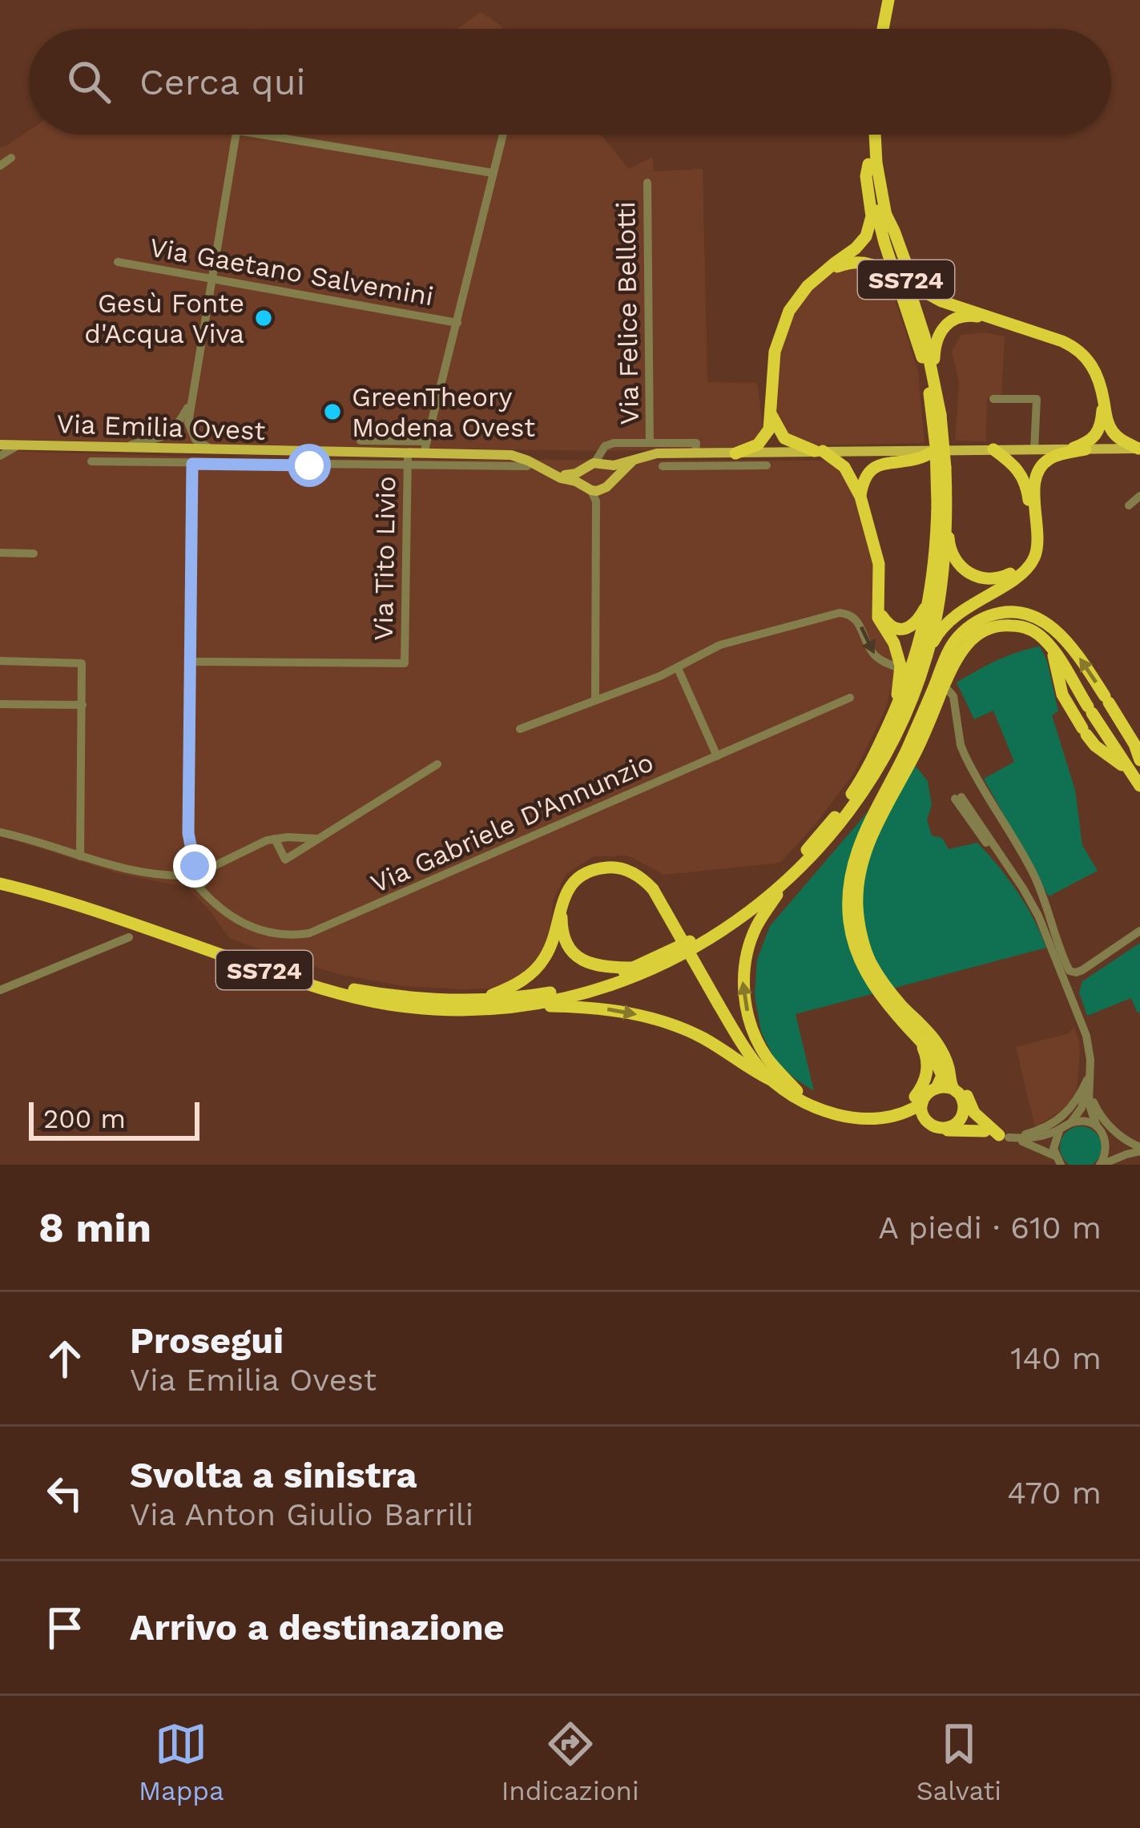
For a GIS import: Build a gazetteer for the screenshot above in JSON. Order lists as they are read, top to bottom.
{
  "streets": {
    "highway": ["SS724"],
    "main road": ["Via Emilia Ovest"],
    "street": [
      "Via Gaetano Salvemini",
      "Via Felice Bellotti",
      "Via Tito Livio",
      "Via Gabriele D'Annunzio"
    ]
  },
  "crossings": [
    ["Via Emilia Ovest", "Via Tito Livio"]
  ],
  "places": ["Gesù Fonte d'Acqua Viva", "GreenTheory Modena Ovest"],
  "scale_bar": "200 m",
  "page": {
    "search": "Cerca qui",
    "scale": "200 m",
    "heading": ["8 min", "A piedi · 610 m"],
    "list": [
      ["Prosegui", "Via Emilia Ovest", "140 m"],
      ["Svolta a sinistra", "Via Anton Giulio Barrili", "470 m"],
      "Arrivo a destinazione"
    ],
    "nav": ["Mappa", "Indicazioni", "Salvati"]
  }
}
